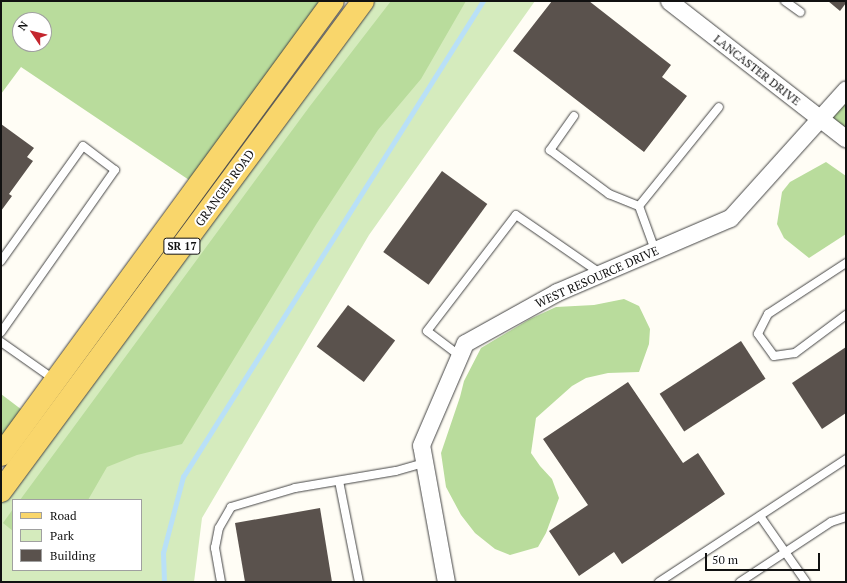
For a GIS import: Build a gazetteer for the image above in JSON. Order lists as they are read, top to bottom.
{
  "streets": {
    "main road": ["GRANGER ROAD", "SR 17"],
    "street": ["LANCASTER DRIVE", "WEST RESOURCE DRIVE"]
  },
  "crossings": [
    ["LANCASTER DRIVE", "WEST RESOURCE DRIVE"]
  ],
  "legend": ["Road", "Park", "Building"],
  "scale_bar": "50 m",
  "north": "top left"
}
